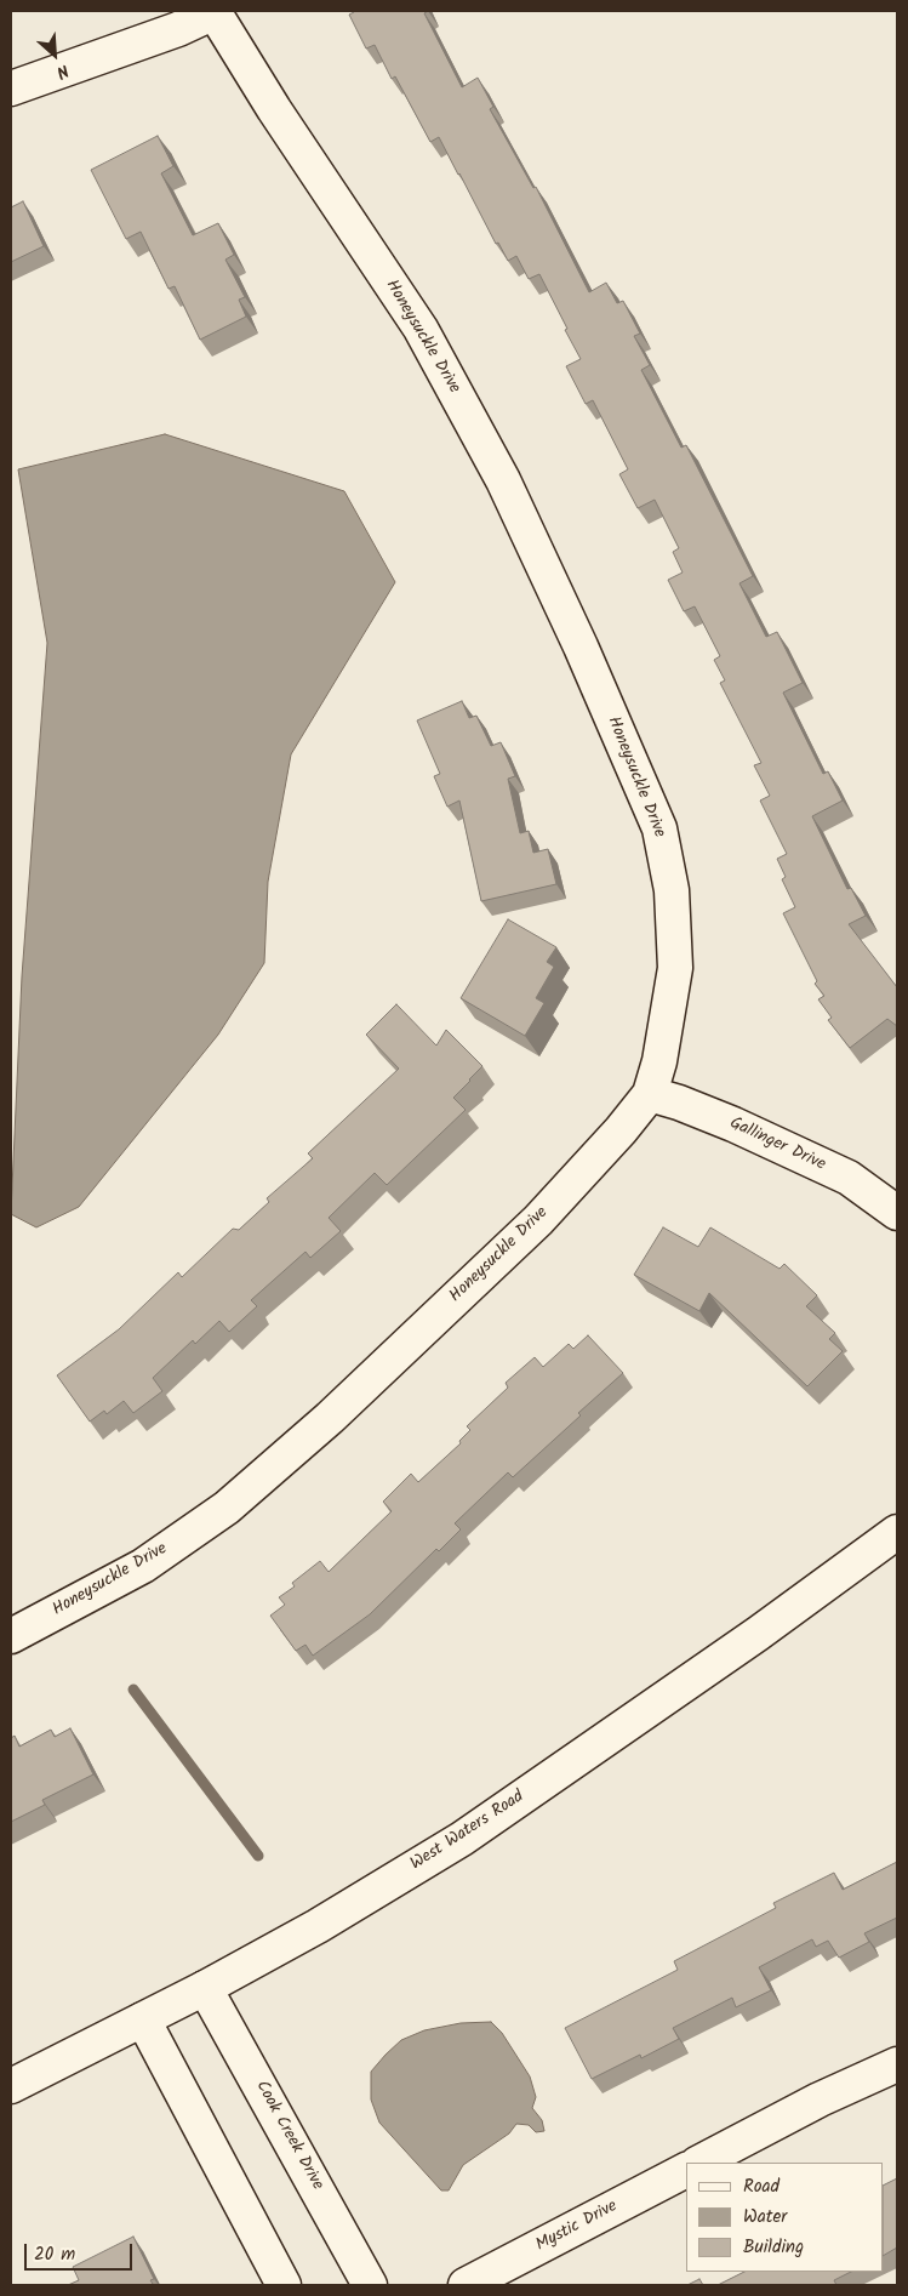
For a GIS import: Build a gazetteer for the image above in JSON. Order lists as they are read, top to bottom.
{
  "streets": {
    "street": [
      "Honeysuckle Drive",
      "Gallinger Drive",
      "West Waters Road",
      "Cook Creek Drive",
      "Mystic Drive"
    ]
  },
  "crossings": [
    ["Honeysuckle Drive", "Gallinger Drive"],
    ["West Waters Road", "Cook Creek Drive"]
  ],
  "legend": ["Road", "Water", "Building"],
  "scale_bar": "20 m",
  "north": "bottom right"
}
